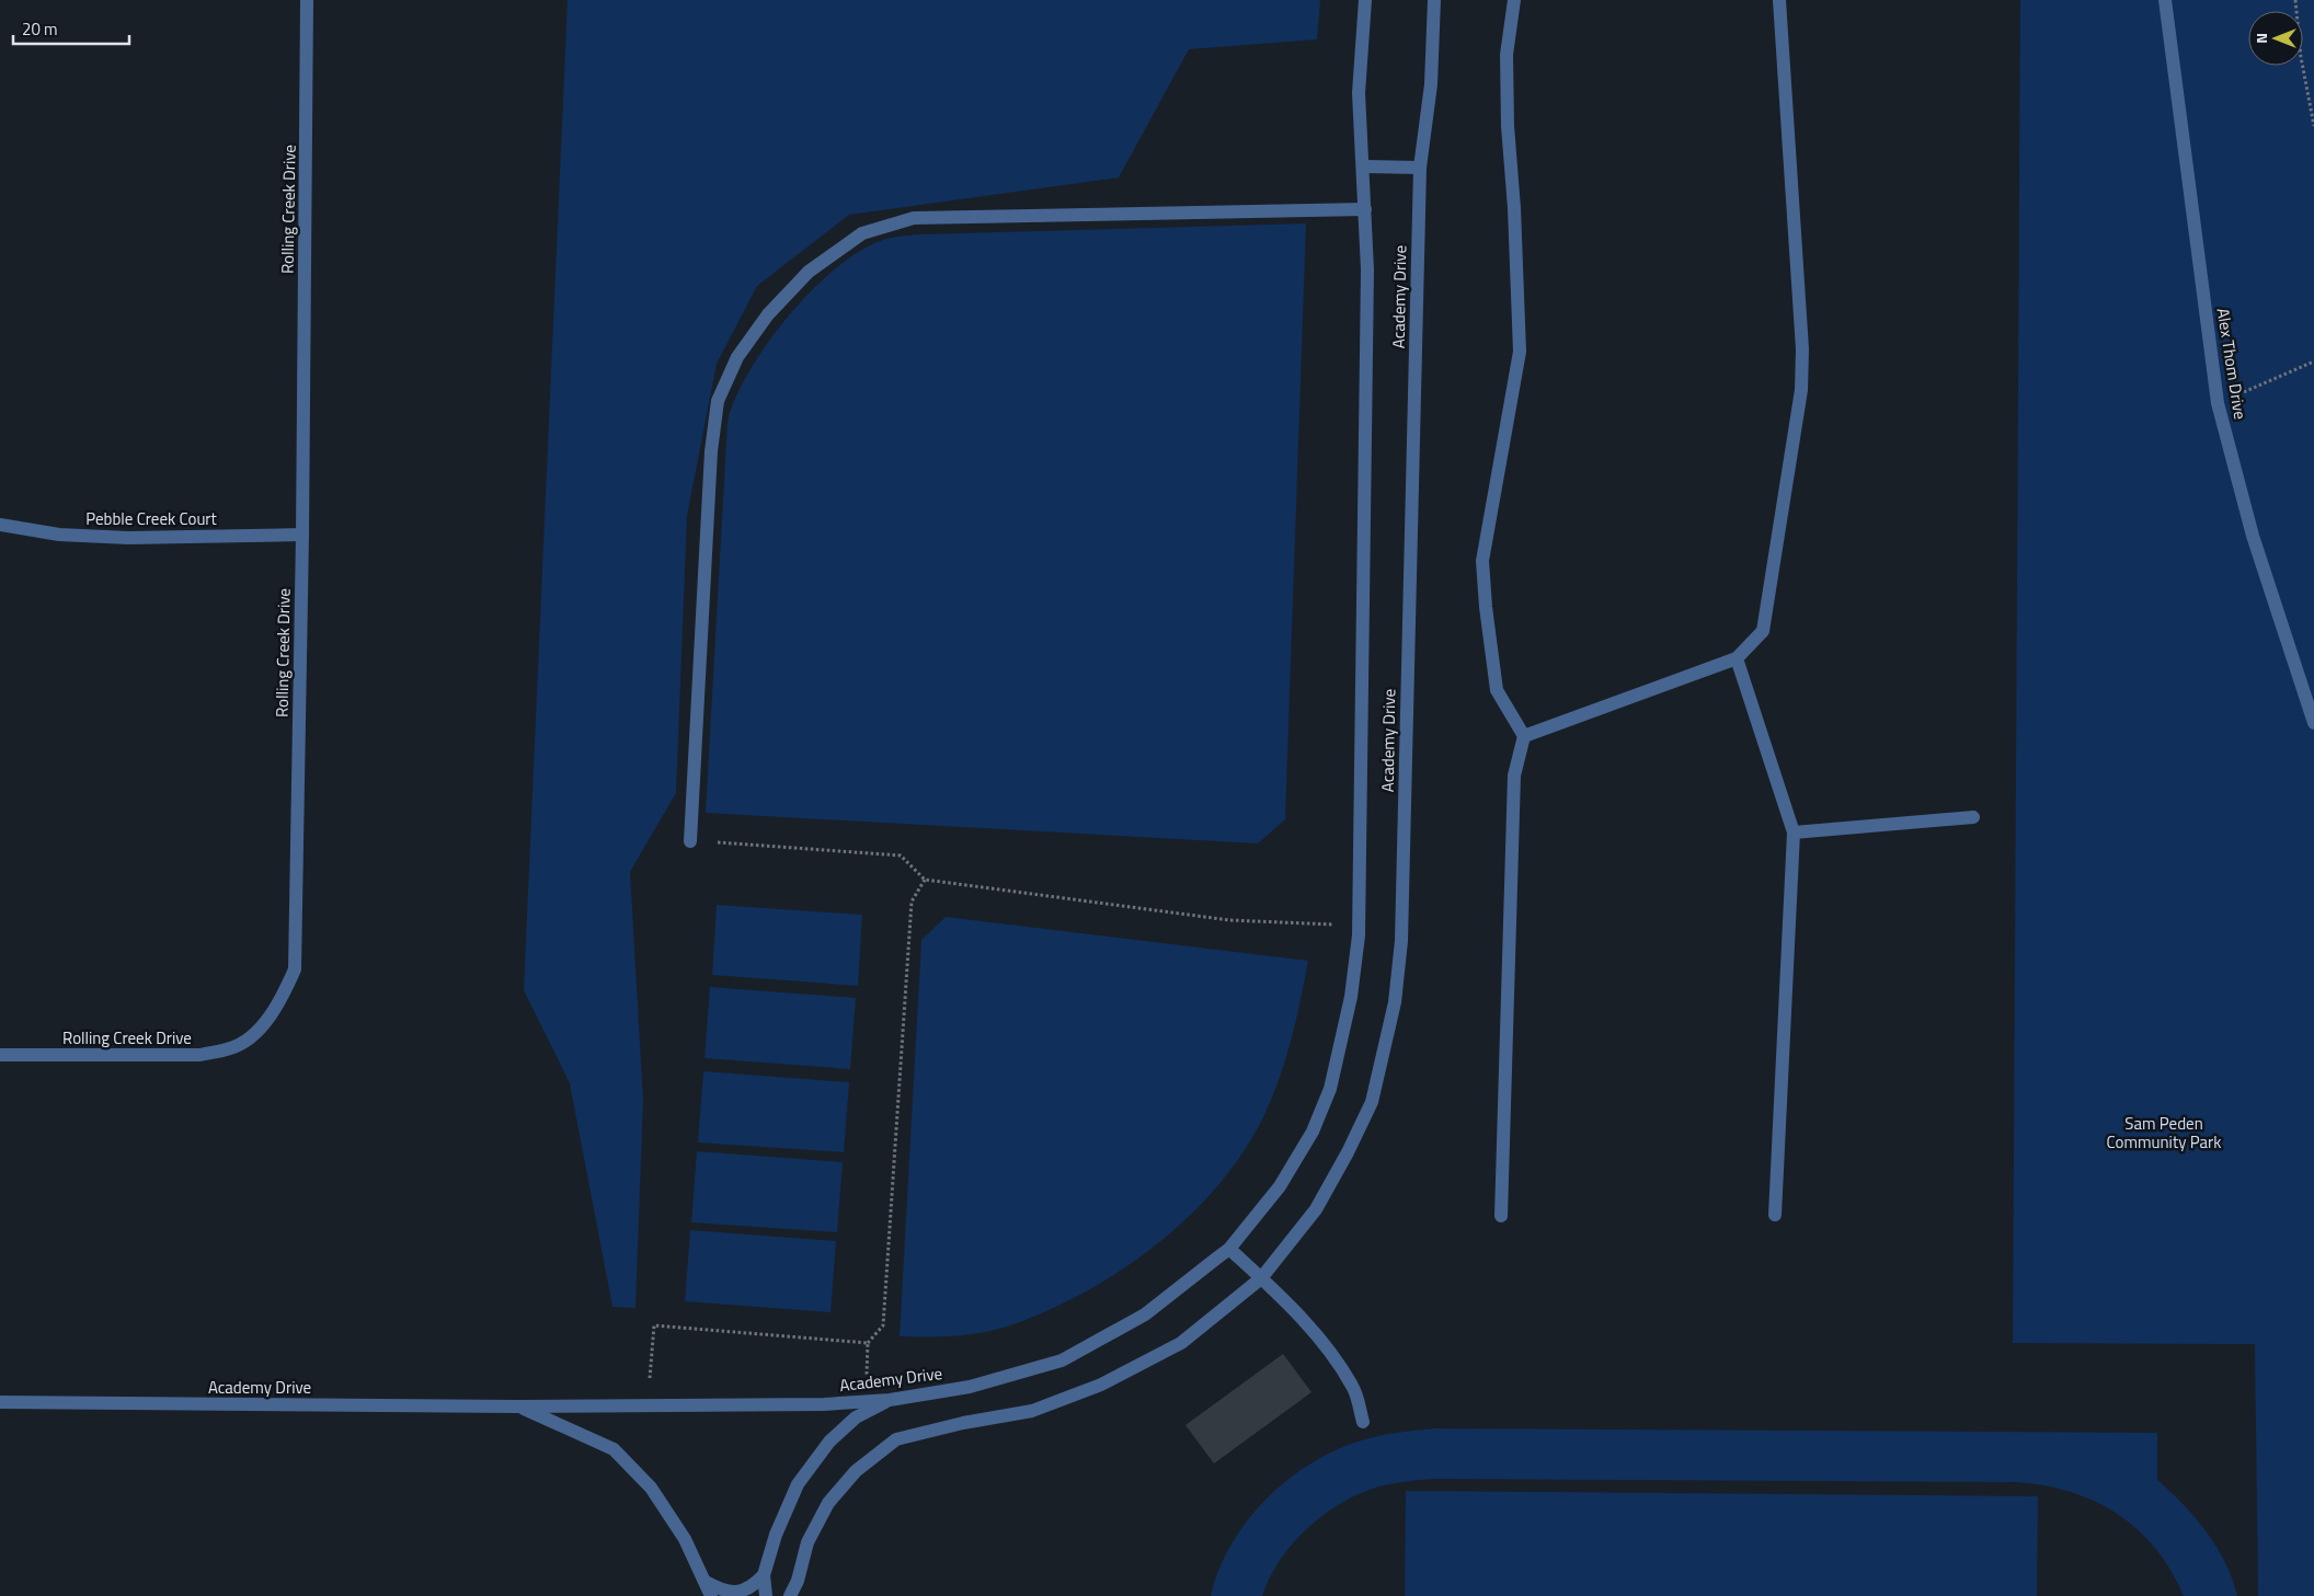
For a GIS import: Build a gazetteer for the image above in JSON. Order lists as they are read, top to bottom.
{
  "streets": {
    "street": [
      "Rolling Creek Drive",
      "Academy Drive",
      "Alex Thom Drive",
      "Pebble Creek Court"
    ]
  },
  "crossings": [
    ["Rolling Creek Drive", "Pebble Creek Court"]
  ],
  "parks": ["Sam Peden Community Park"],
  "scale_bar": "20 m",
  "north": "left"
}
